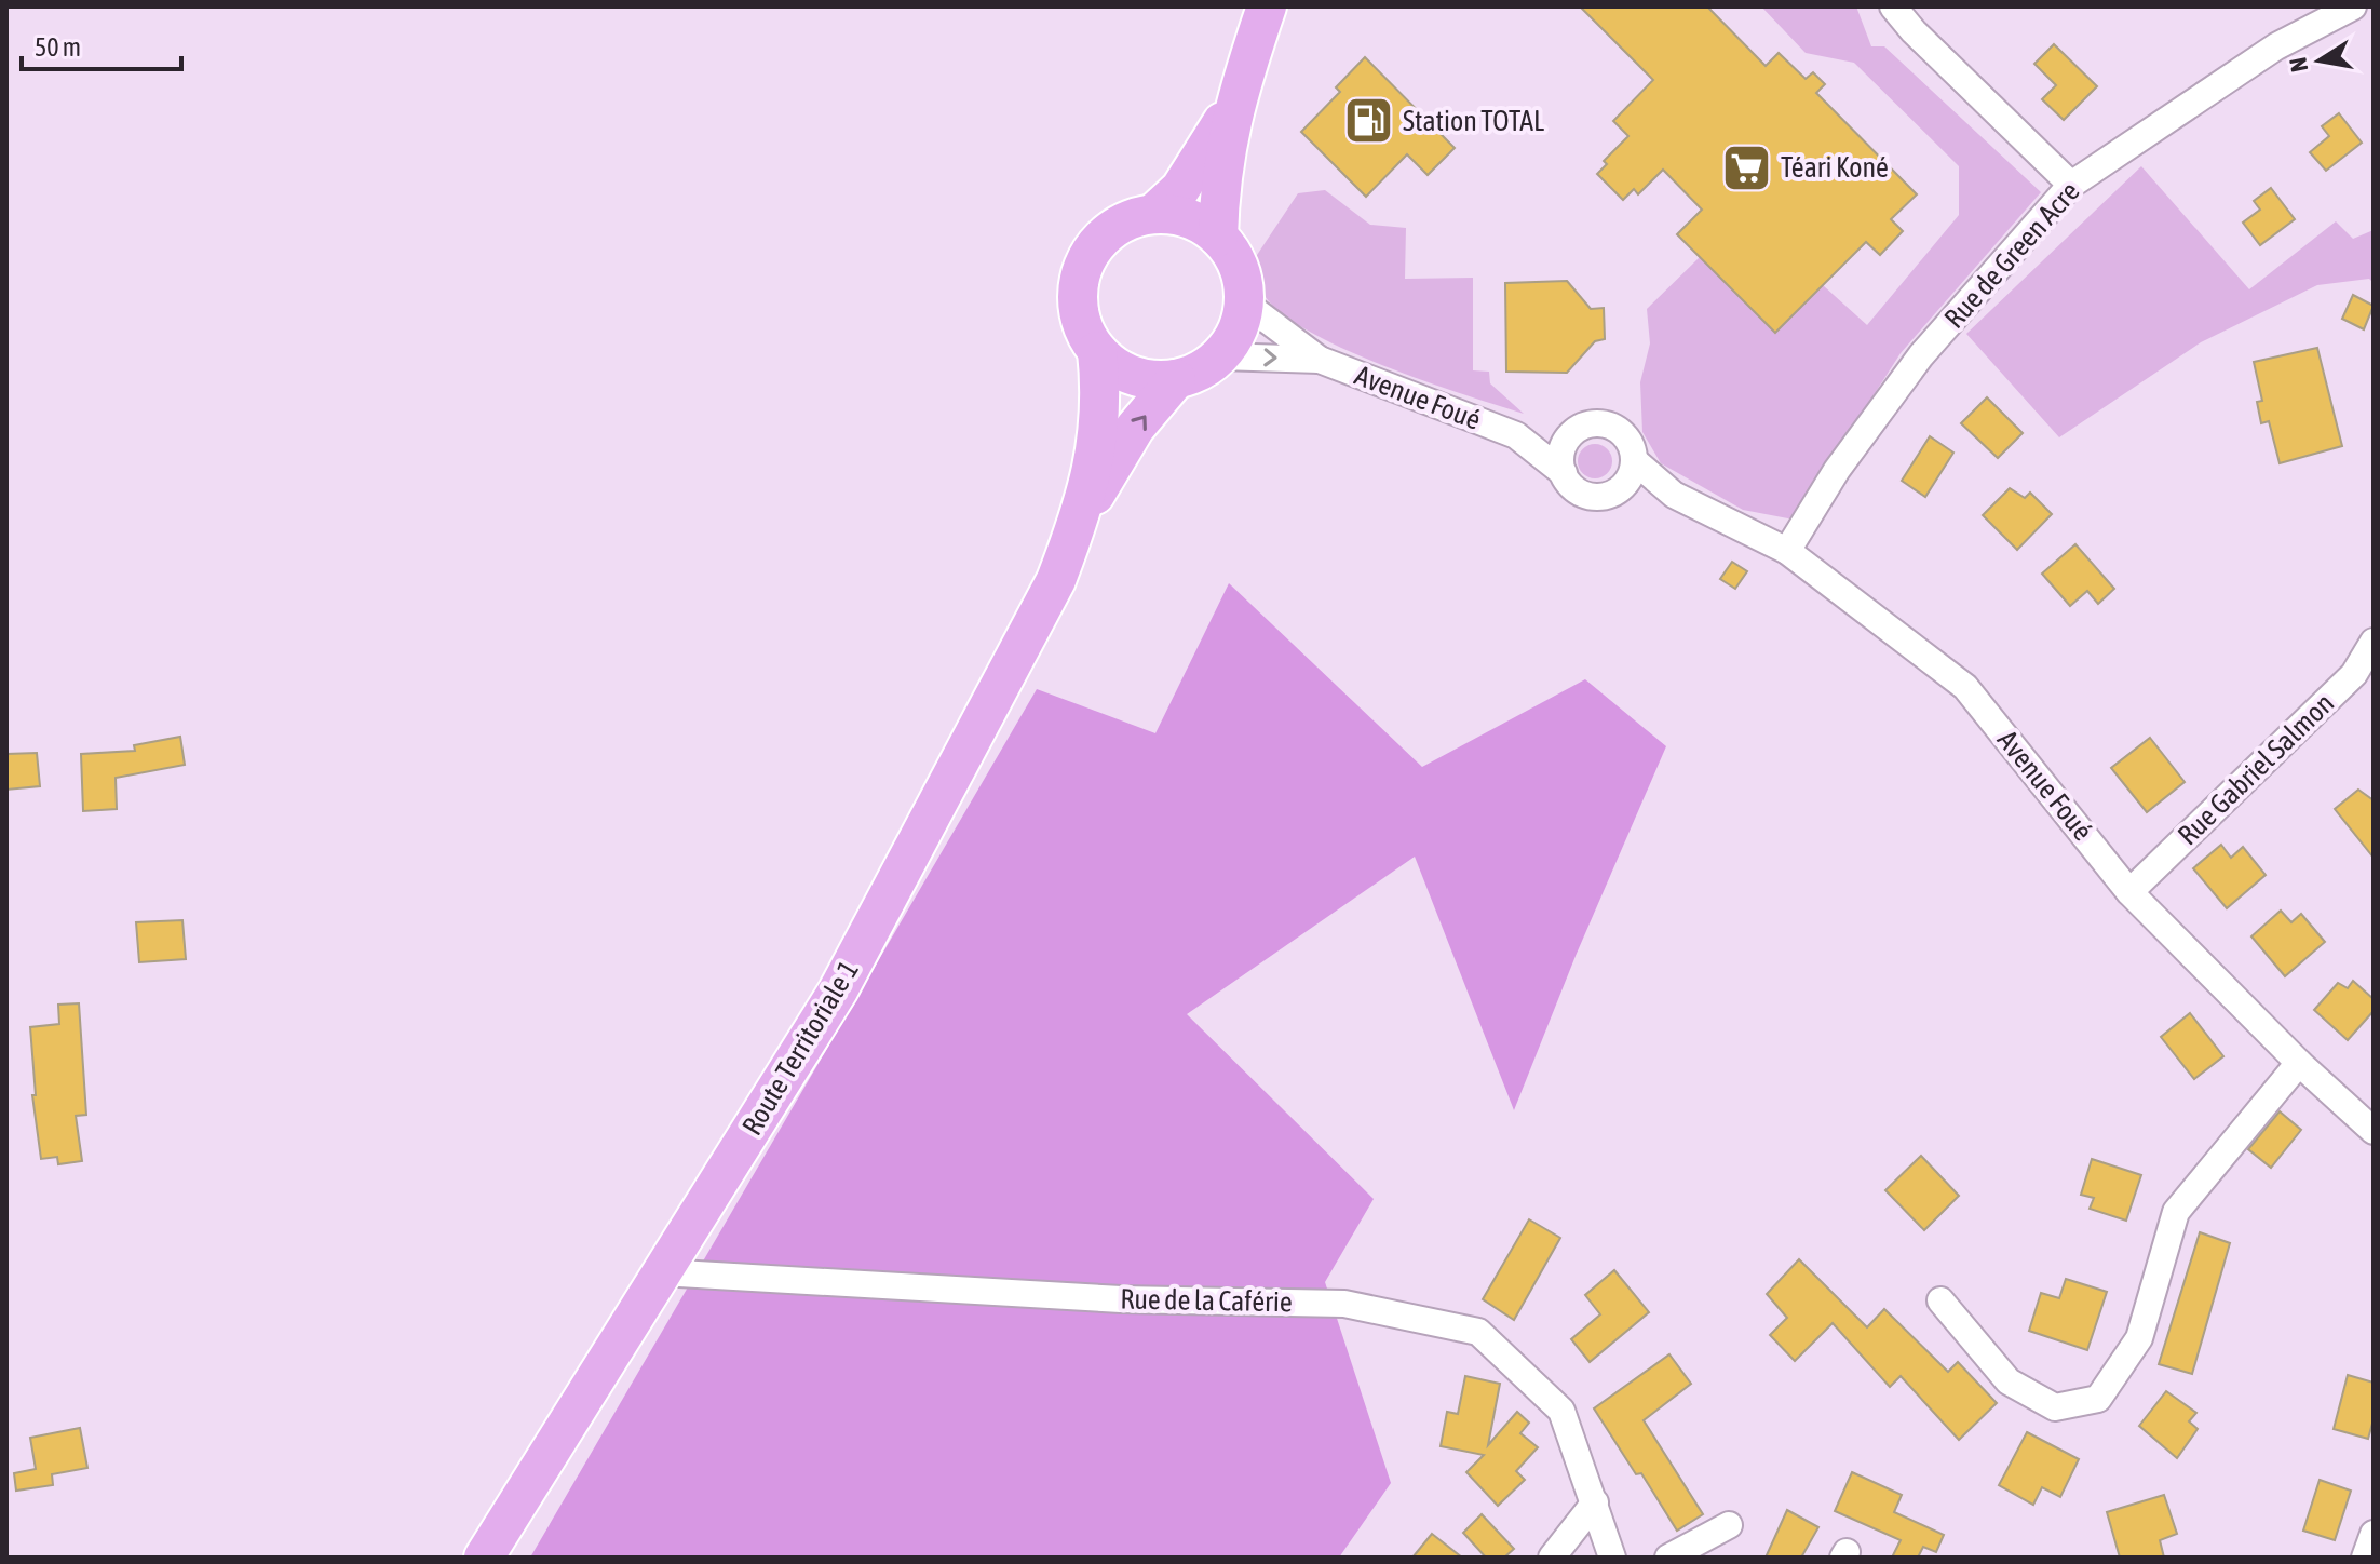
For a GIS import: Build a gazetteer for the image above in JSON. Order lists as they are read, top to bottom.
{
  "streets": {
    "main road": ["Route Territoriale 1"],
    "street": [
      "Rue de Green Acre",
      "Avenue Foué",
      "Rue Gabriel Salmon",
      "Rue de la Caférie"
    ]
  },
  "crossings": [
    ["Rue de Green Acre", "Avenue Foué"],
    ["Avenue Foué", "Rue Gabriel Salmon"],
    ["Avenue Foué", "Route Territoriale 1"],
    ["Route Territoriale 1", "Rue de la Caférie"]
  ],
  "places": {
    "fuel station": ["Station TOTAL"],
    "supermarket": ["Téari Koné"]
  },
  "scale_bar": "50 m",
  "north": "left"
}
